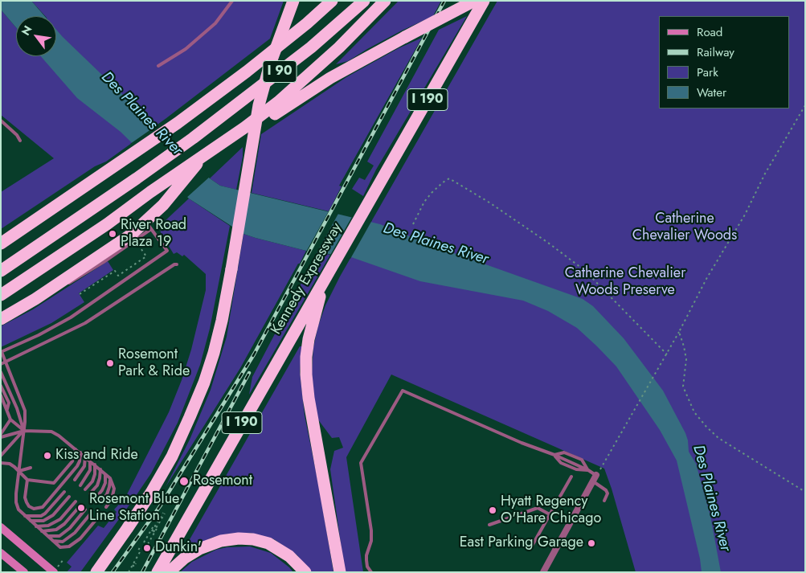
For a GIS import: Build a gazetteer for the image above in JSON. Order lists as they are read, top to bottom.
{
  "streets": {
    "highway": ["I 90", "I 190", "Kennedy Expressway"]
  },
  "water": ["Des Plaines River"],
  "parks": ["Catherine Chevalier Woods", "Catherine Chevalier Woods Preserve"],
  "places": [
    "River Road Plaza 19",
    "Rosemont Park & Ride",
    "Kiss and Ride",
    "Rosemont",
    "Rosemont Blue Line Station",
    "Hyatt Regency O'Hare Chicago",
    "East Parking Garage",
    "Dunkin'"
  ],
  "legend": [
    "Road",
    "Railway",
    "Park",
    "Water"
  ],
  "north": "top left"
}
